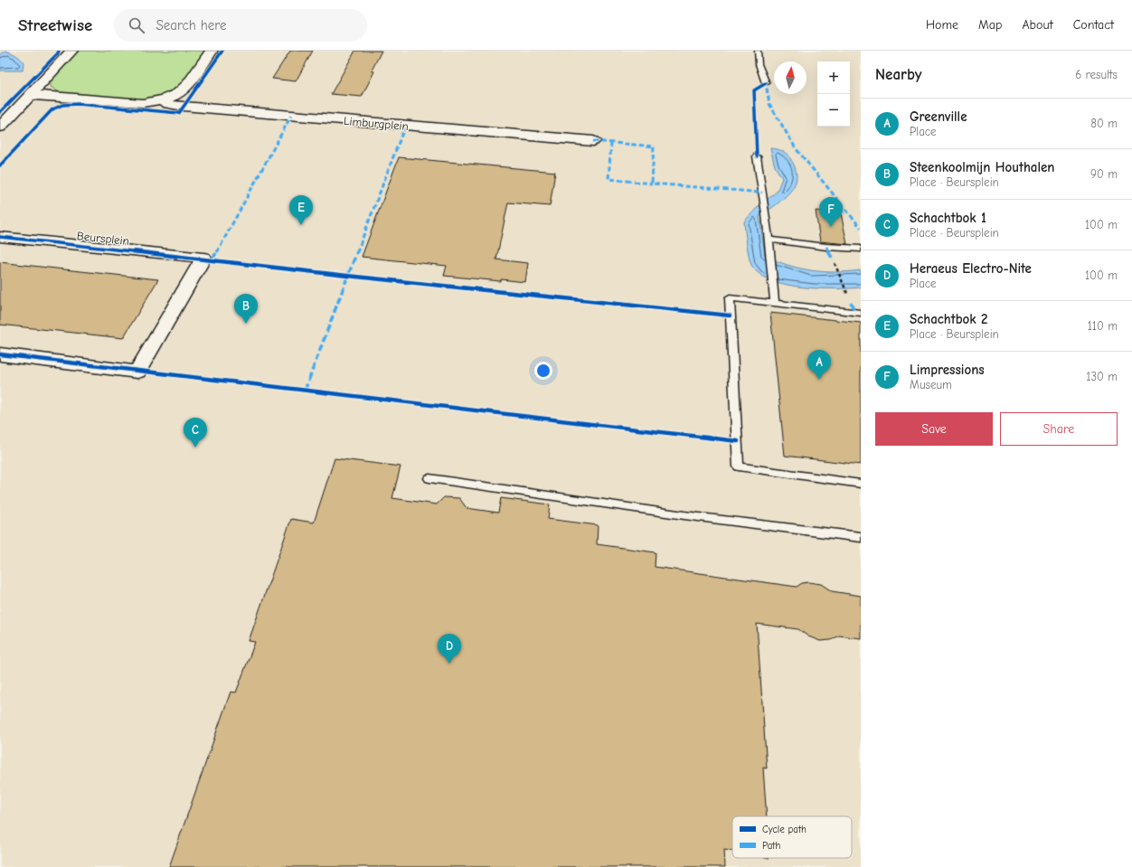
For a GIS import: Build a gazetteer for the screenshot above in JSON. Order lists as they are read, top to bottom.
{
  "streets": {
    "street": ["Limburgplein", "Beursplein"]
  },
  "legend": ["Cycle path", "Path"],
  "north": "top",
  "page": {
    "header": "Streetwise",
    "search": "Search here",
    "nav": [
      "Home",
      "Map",
      "About",
      "Contact"
    ],
    "heading": ["Nearby", "6 results"],
    "map_buttons": ["+", "−"],
    "list": [
      {
        "mark": "A",
        "name": "Greenville",
        "note": "Place",
        "value": "80 m"
      },
      {
        "mark": "B",
        "name": "Steenkoolmijn Houthalen",
        "note": "Place · Beursplein",
        "value": "90 m"
      },
      {
        "mark": "C",
        "name": "Schachtbok 1",
        "note": "Place · Beursplein",
        "value": "100 m"
      },
      {
        "mark": "D",
        "name": "Heraeus Electro-Nite",
        "note": "Place",
        "value": "100 m"
      },
      {
        "mark": "E",
        "name": "Schachtbok 2",
        "note": "Place · Beursplein",
        "value": "110 m"
      },
      {
        "mark": "F",
        "name": "Limpressions",
        "note": "Museum",
        "value": "130 m"
      }
    ],
    "pins": [
      "E",
      "F",
      "B",
      "A",
      "C",
      "D"
    ],
    "buttons": ["Save", "Share"]
  }
}
